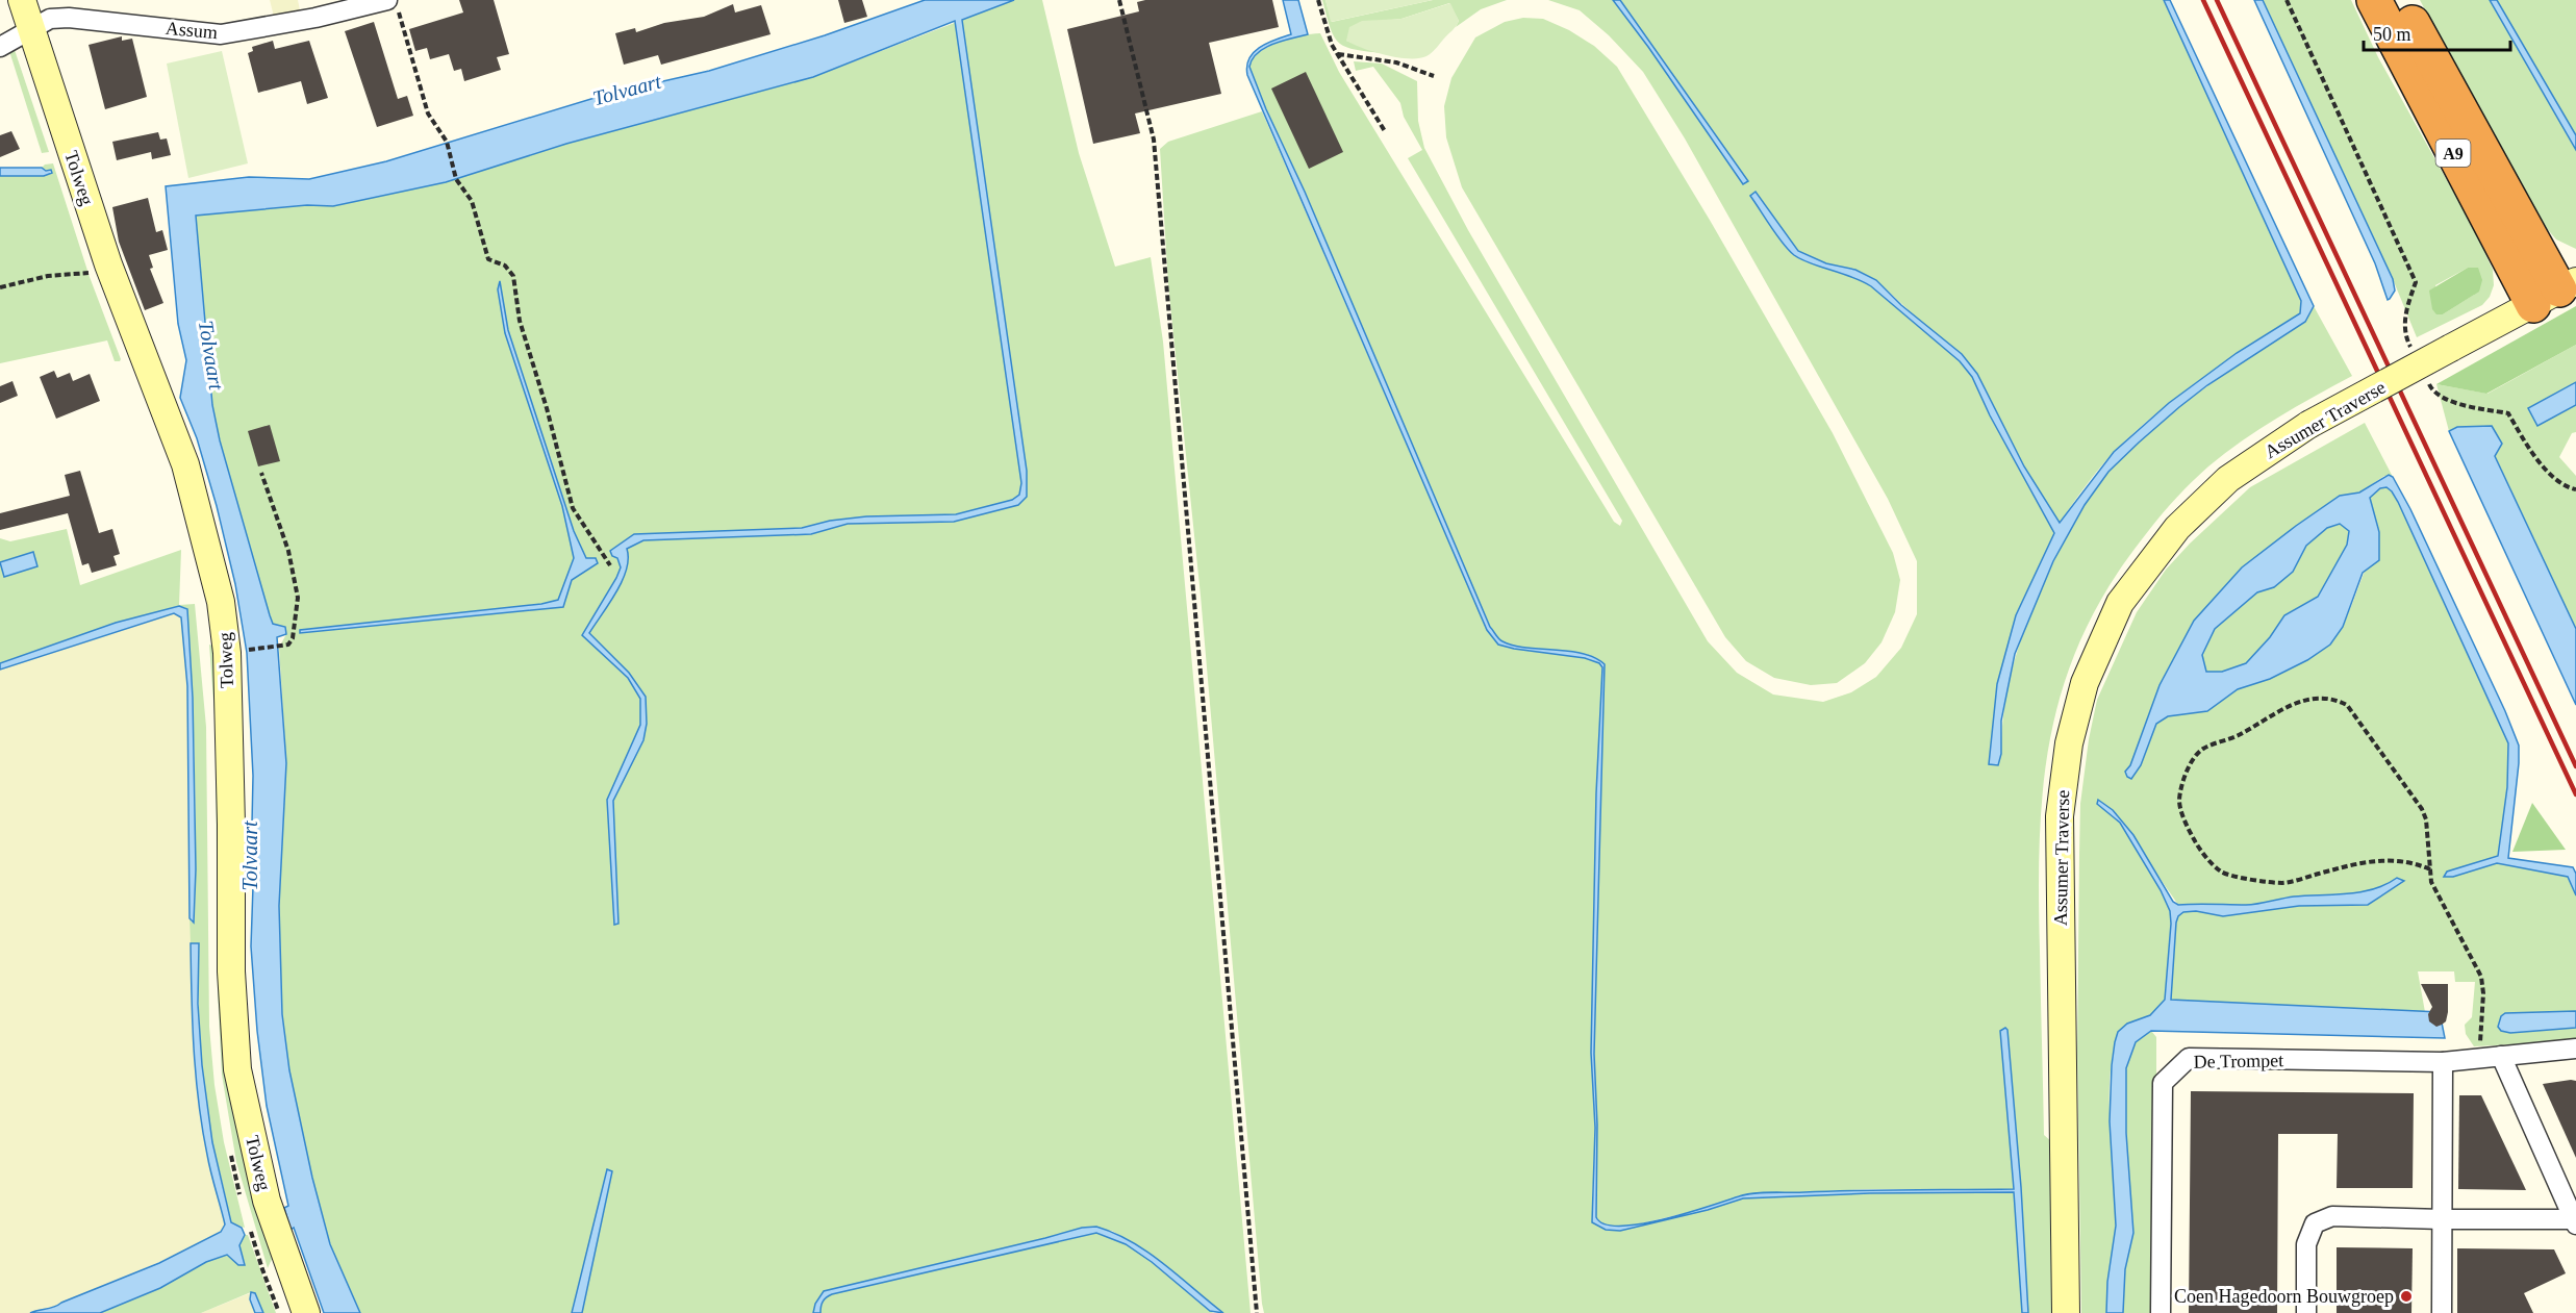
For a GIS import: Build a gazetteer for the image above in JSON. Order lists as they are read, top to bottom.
{
  "streets": {
    "highway": ["A9"],
    "main road": ["Tolweg", "Assumer Traverse"],
    "street": ["Assum", "De Trompet"]
  },
  "crossings": [
    ["Assum", "Tolweg"],
    ["A9", "Assumer Traverse"]
  ],
  "water": ["Tolvaart"],
  "places": ["Coen Hagedoorn Bouwgroep"],
  "scale_bar": "50 m"
}
